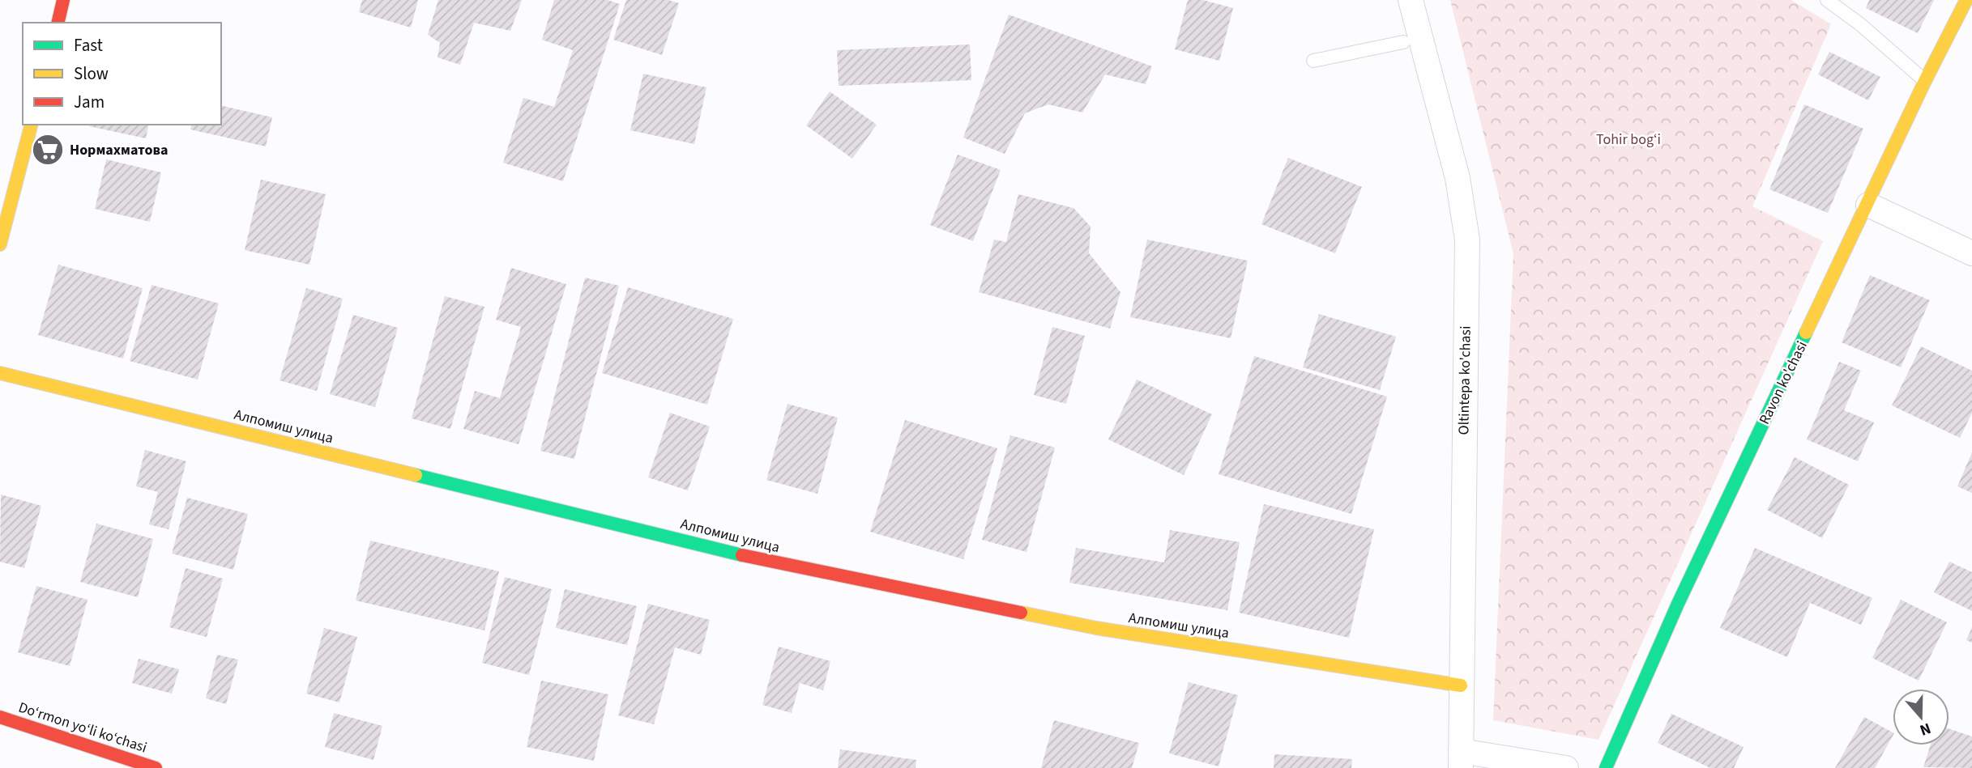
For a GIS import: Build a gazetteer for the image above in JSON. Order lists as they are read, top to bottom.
{
  "streets": {
    "street": [
      "Oltintepa ko'chasi",
      "Ravon ko'chasi",
      "Алпомиш улица",
      "Do‘rmon yo‘li ko‘chasi"
    ]
  },
  "crossings": [
    ["Oltintepa ko'chasi", "Алпомиш улица"]
  ],
  "parks": ["Tohir bog‘i"],
  "places": {
    "supermarket": ["Нормахматова"]
  },
  "legend": ["Fast", "Slow", "Jam"],
  "north": "bottom"
}
